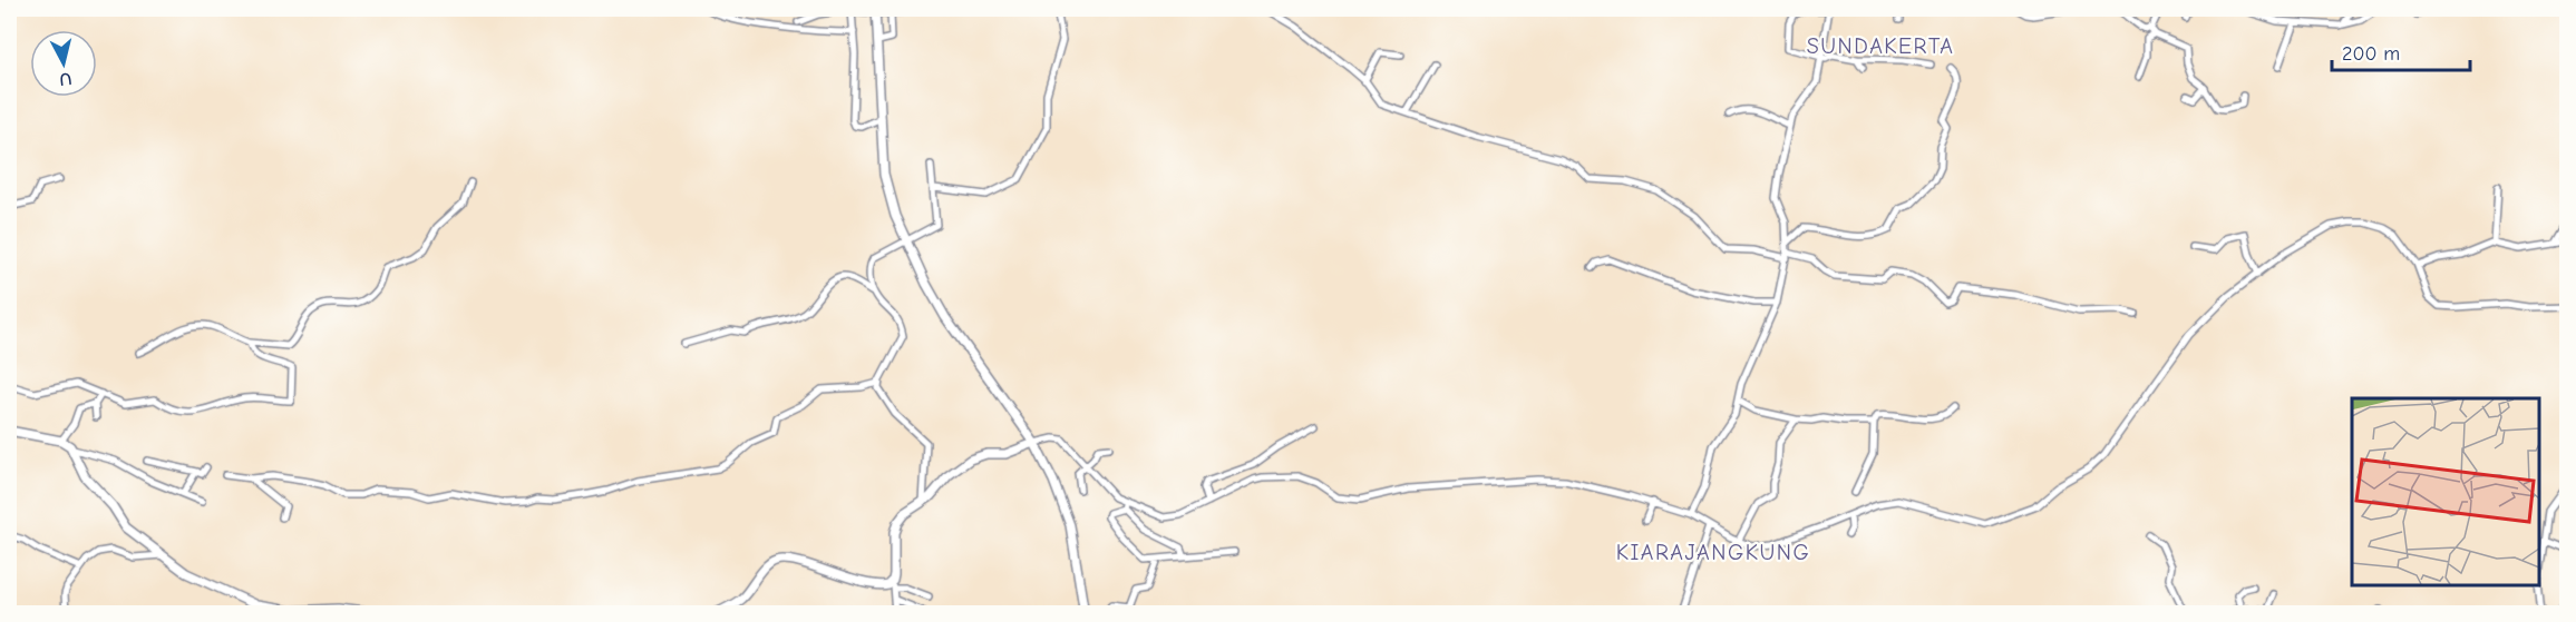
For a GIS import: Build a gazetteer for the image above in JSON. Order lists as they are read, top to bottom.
{
  "districts": ["SUNDAKERTA", "KIARAJANGKUNG"],
  "scale_bar": "200 m",
  "north": "bottom"
}
